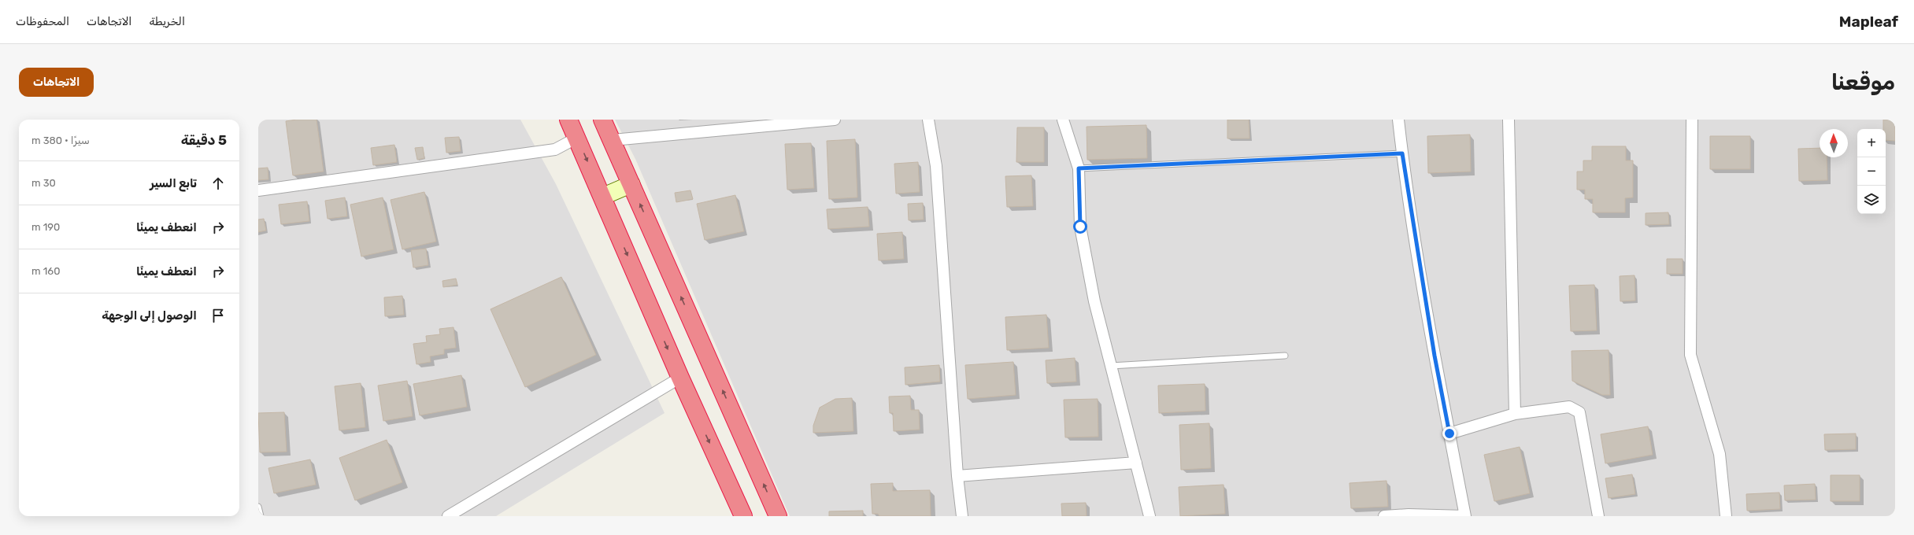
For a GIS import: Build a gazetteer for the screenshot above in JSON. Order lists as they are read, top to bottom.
{
  "north": "top",
  "page": {
    "header": "Mapleaf",
    "nav": ["الخريطة", "الاتجاهات", "المحفوظات"],
    "buttons": "الاتجاهات",
    "title": "موقعنا",
    "heading": ["5 دقيقة", "سيرًا · 380 m"],
    "map_buttons": ["+", "−"],
    "list": [
      ["تابع السير", "30 m"],
      ["انعطف يمينًا", "190 m"],
      ["انعطف يمينًا", "160 m"],
      "الوصول إلى الوجهة"
    ]
  }
}
